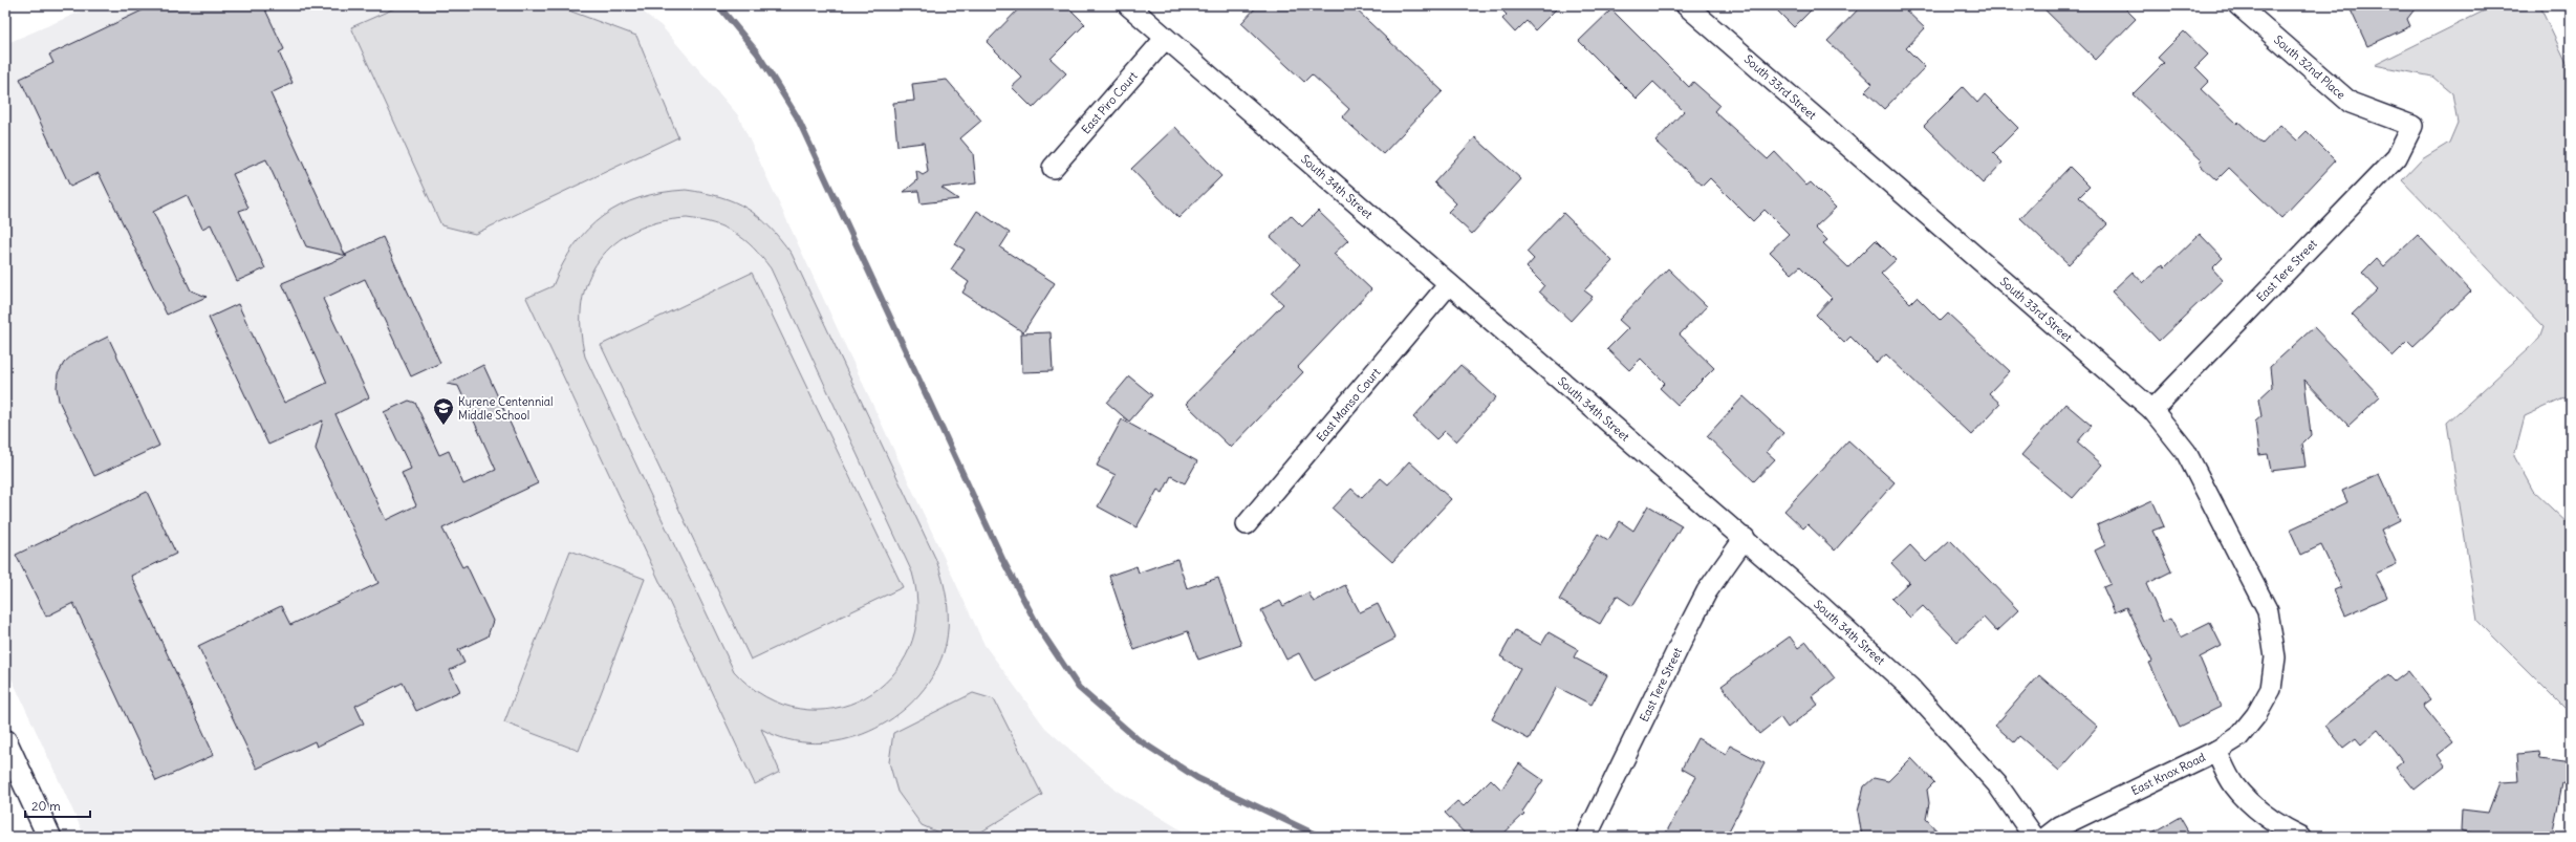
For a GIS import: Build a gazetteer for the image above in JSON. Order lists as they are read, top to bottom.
{
  "streets": {
    "street": [
      "South 32nd Place",
      "South 33rd Street",
      "East Piro Court",
      "South 34th Street",
      "East Tere Street",
      "East Manso Court",
      "East Knox Road"
    ]
  },
  "crossings": [
    ["South 32nd Place", "East Tere Street"],
    ["South 33rd Street", "East Tere Street"],
    ["South 33rd Street", "East Knox Road"],
    ["East Piro Court", "South 34th Street"],
    ["South 34th Street", "East Tere Street"],
    ["South 34th Street", "East Manso Court"]
  ],
  "places": {
    "school or university": ["Kyrene Centennial Middle School"]
  },
  "scale_bar": "20 m"
}
